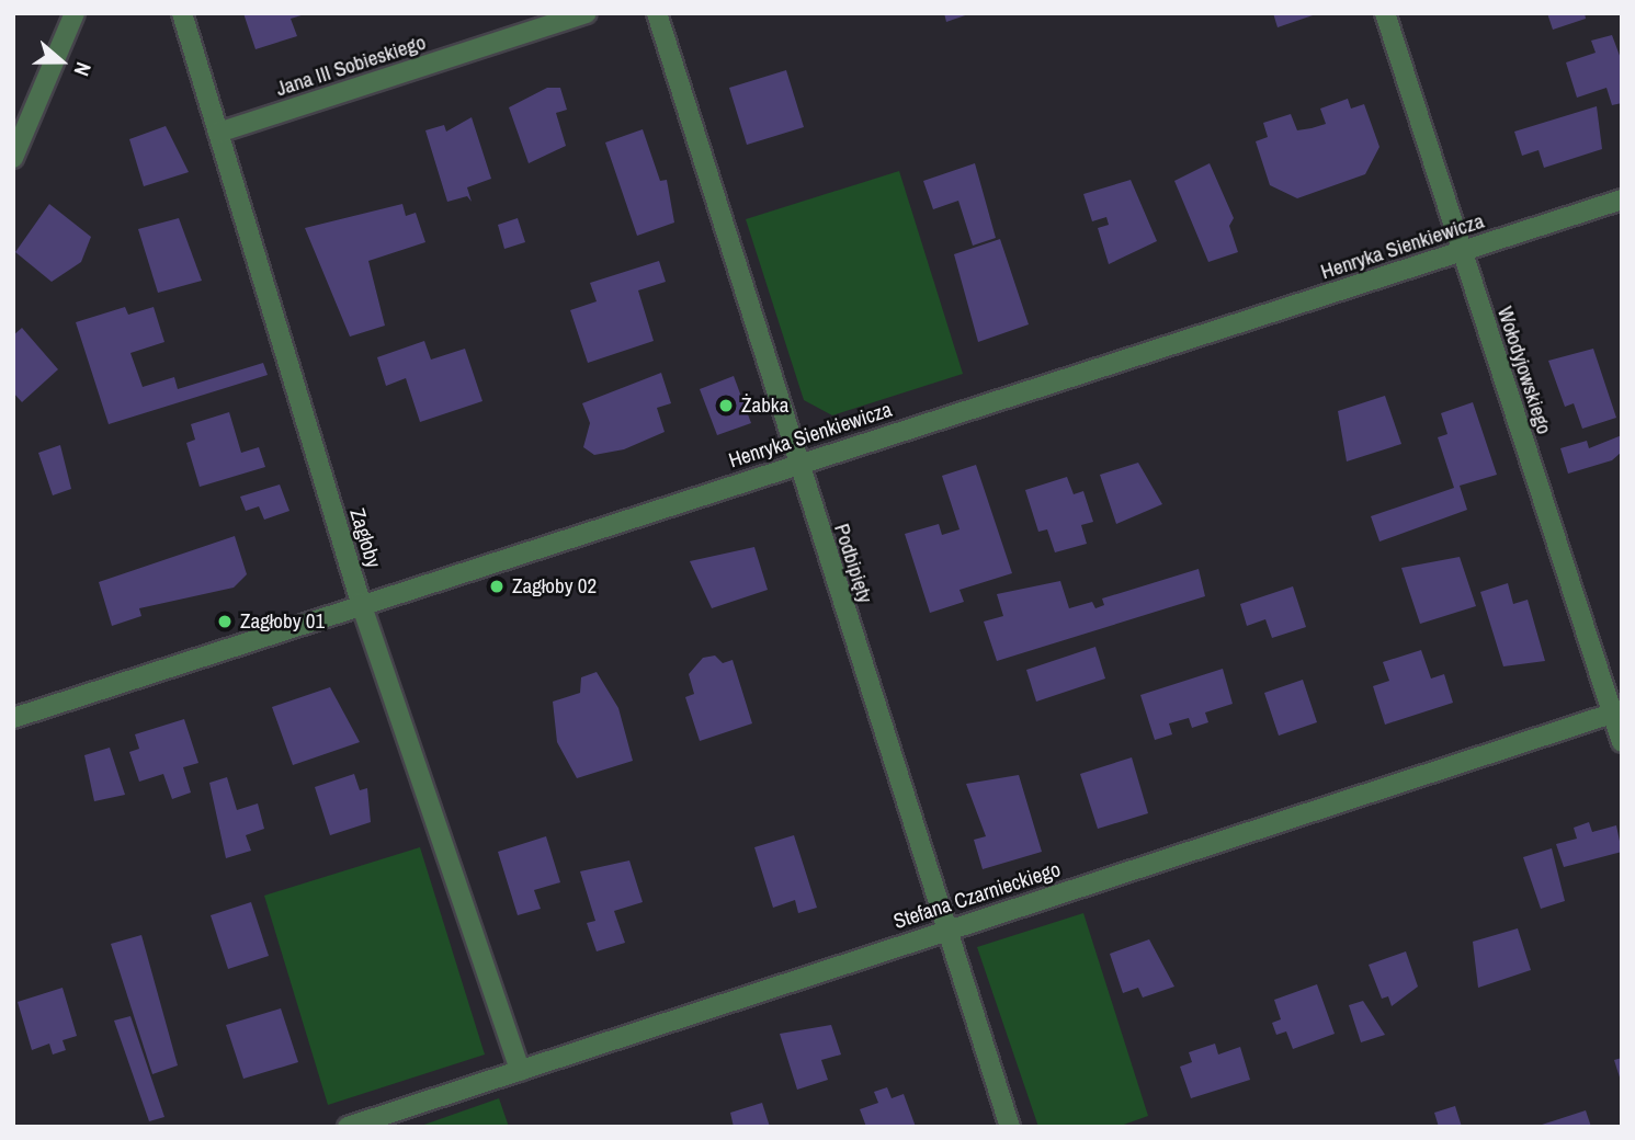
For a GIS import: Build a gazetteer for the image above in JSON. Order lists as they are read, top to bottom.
{
  "streets": {
    "street": [
      "Jana III Sobieskiego",
      "Henryka Sienkiewicza",
      "Wołodyjowskiego",
      "Zagłoby",
      "Podbipięty",
      "Stefana Czarnieckiego"
    ]
  },
  "crossings": [
    ["Jana III Sobieskiego", "Zagłoby"],
    ["Henryka Sienkiewicza", "Wołodyjowskiego"],
    ["Henryka Sienkiewicza", "Zagłoby"],
    ["Henryka Sienkiewicza", "Podbipięty"],
    ["Wołodyjowskiego", "Stefana Czarnieckiego"],
    ["Zagłoby", "Stefana Czarnieckiego"],
    ["Podbipięty", "Stefana Czarnieckiego"]
  ],
  "places": ["Żabka", "Zagłoby 02", "Zagłoby 01"],
  "north": "right"
}
